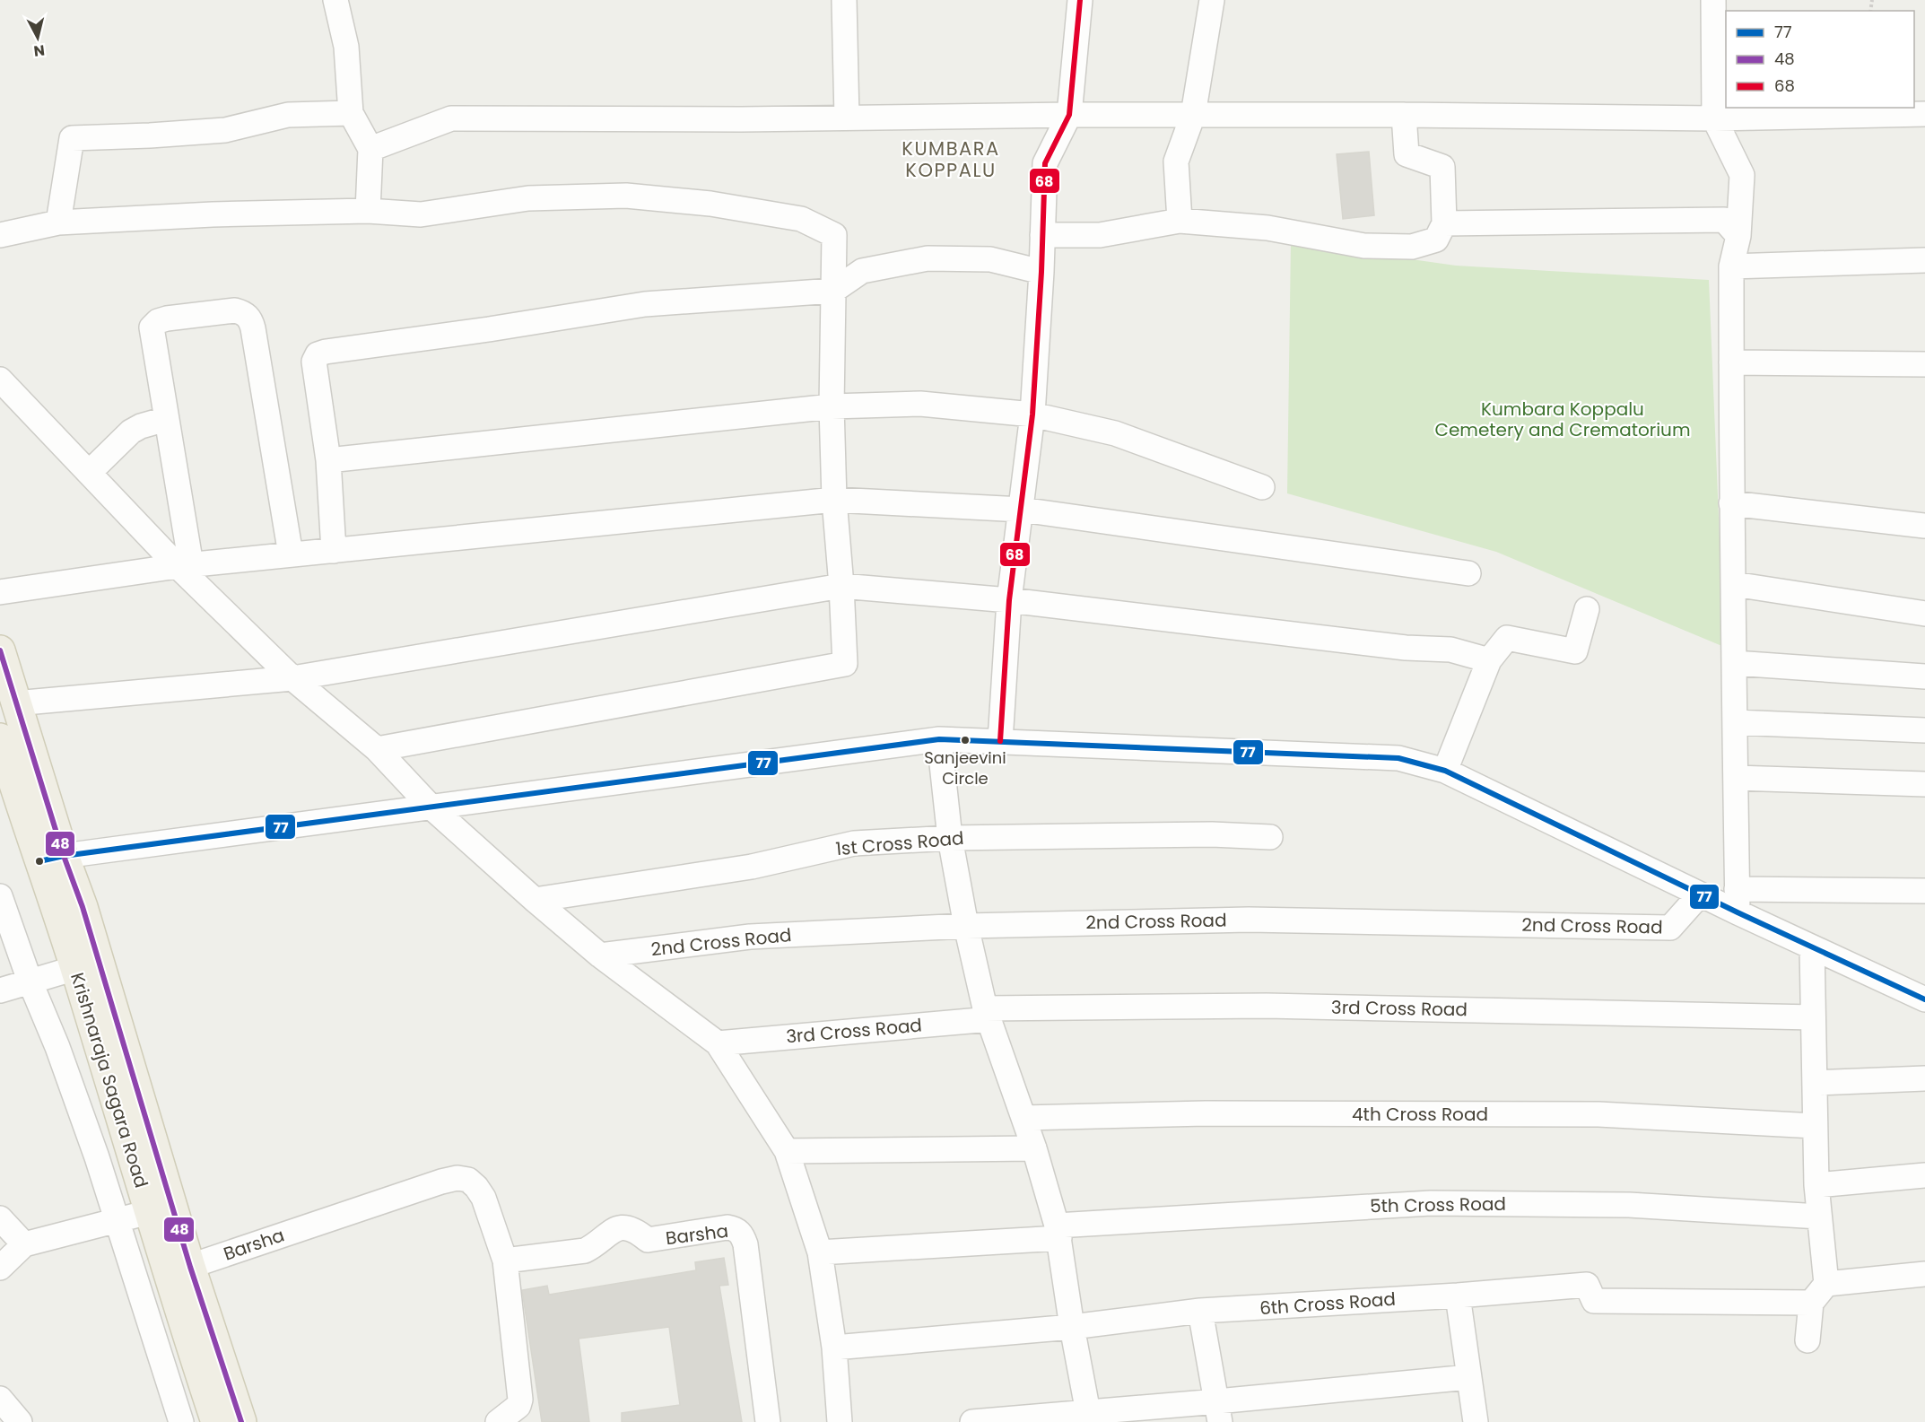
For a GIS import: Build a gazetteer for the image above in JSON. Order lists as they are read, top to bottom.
{
  "streets": {
    "main road": ["Krishnaraja Sagara Road"],
    "street": [
      "1st Cross Road",
      "2nd Cross Road",
      "3rd Cross Road",
      "4th Cross Road",
      "5th Cross Road",
      "Barsha",
      "6th Cross Road"
    ]
  },
  "crossings": [
    ["Krishnaraja Sagara Road", "Barsha"]
  ],
  "districts": ["KUMBARA KOPPALU"],
  "parks": ["Kumbara Koppalu Cemetery and Crematorium"],
  "places": ["Sanjeevini Circle"],
  "lines": ["transit line 68", "transit line 48", "transit line 77"],
  "legend": ["77", "48", "68"],
  "north": "bottom"
}
